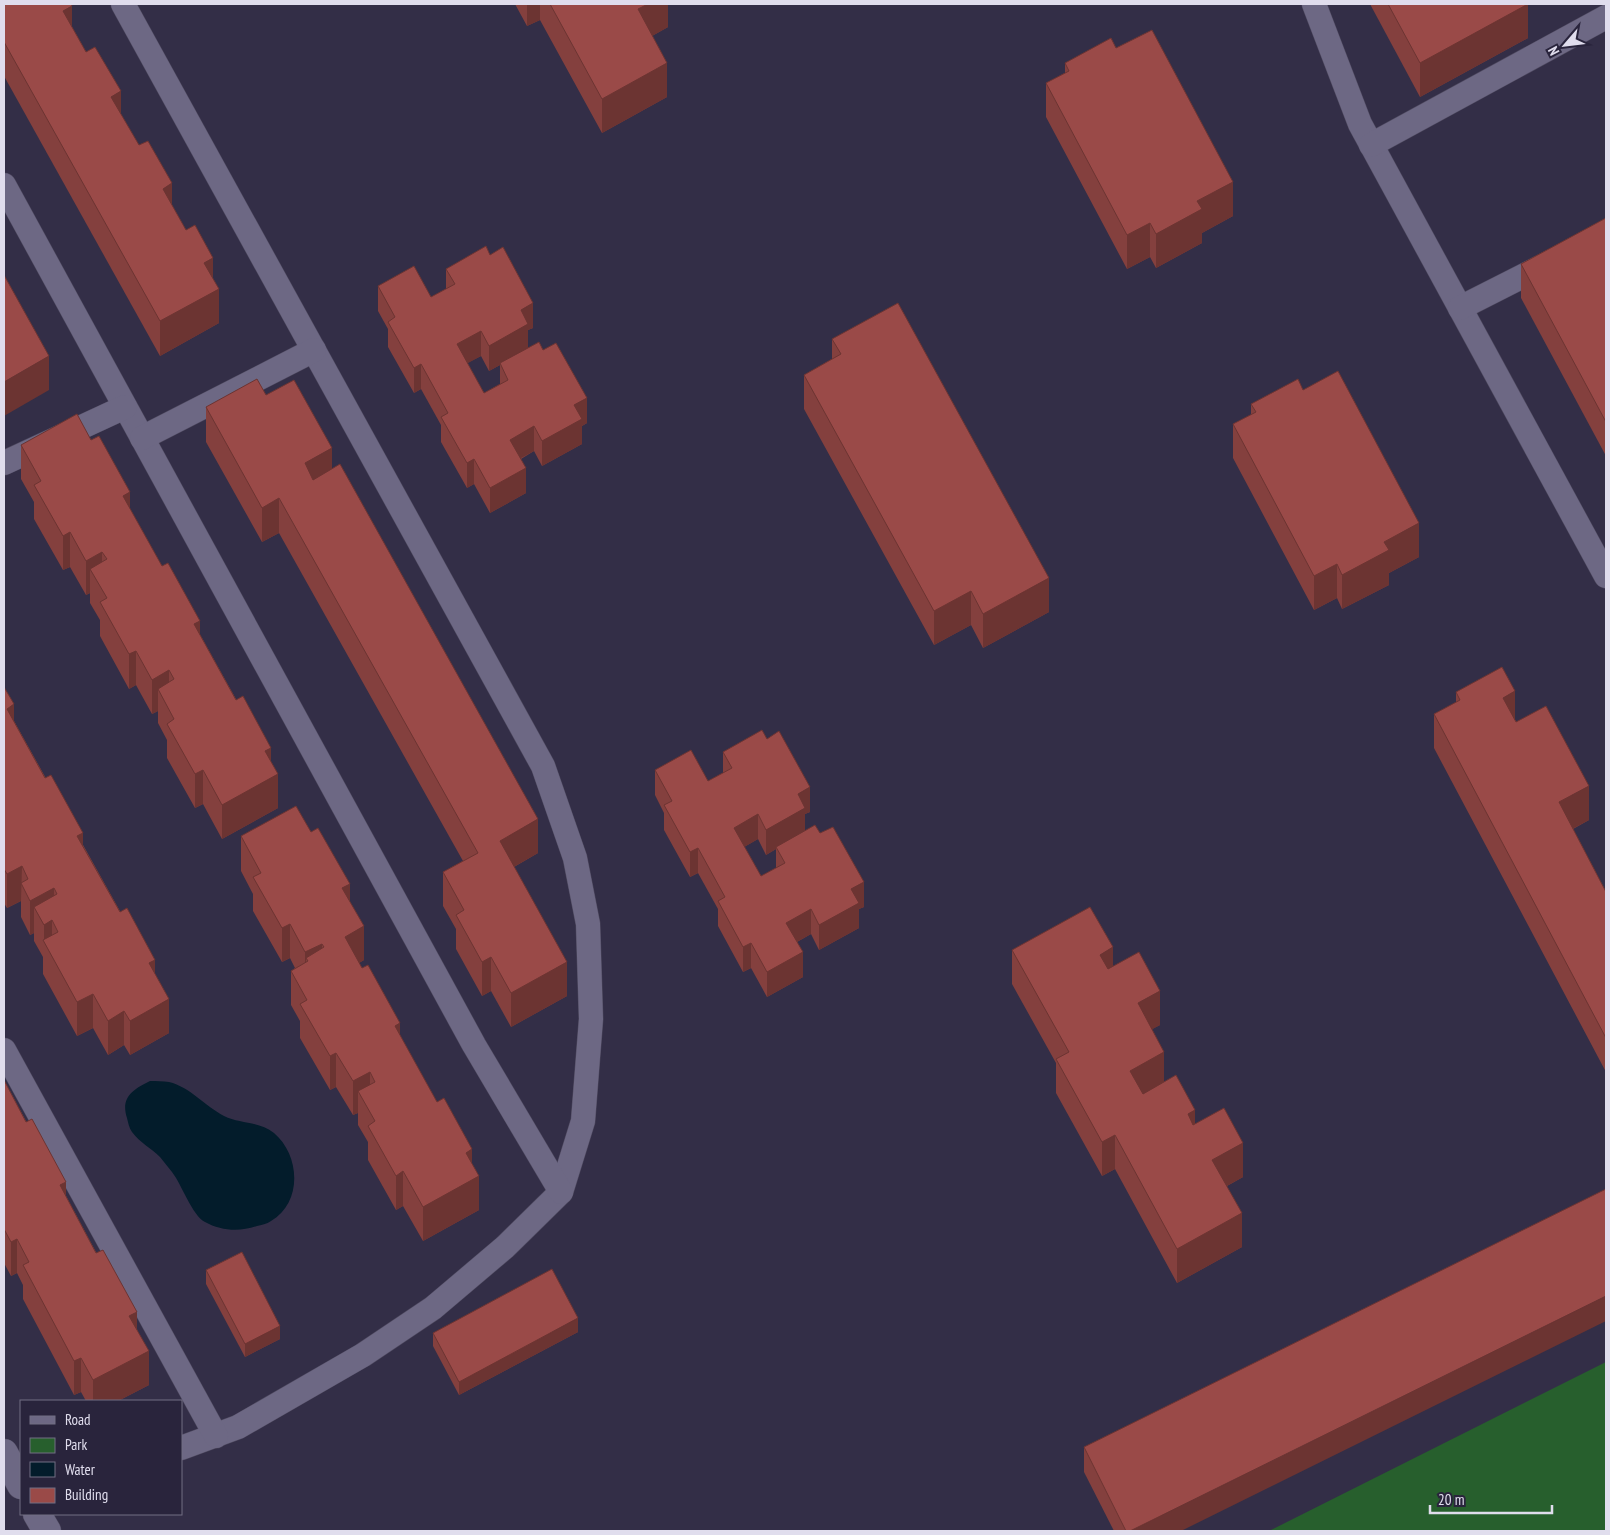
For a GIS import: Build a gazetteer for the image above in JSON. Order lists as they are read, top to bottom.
{
  "legend": [
    "Road",
    "Park",
    "Water",
    "Building"
  ],
  "scale_bar": "20 m",
  "north": "bottom left"
}
